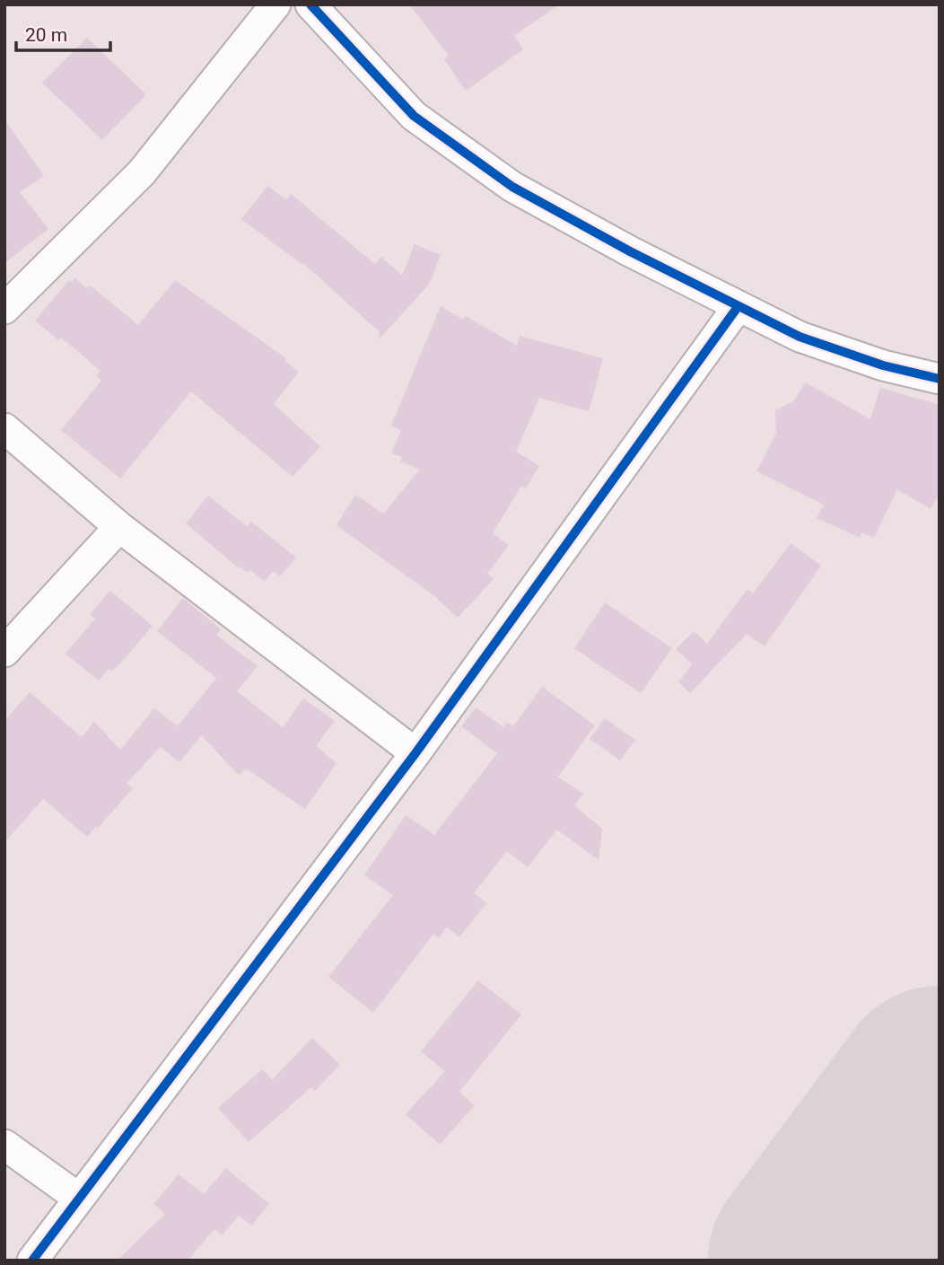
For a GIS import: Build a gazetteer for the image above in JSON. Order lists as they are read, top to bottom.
{
  "scale_bar": "20 m"
}
